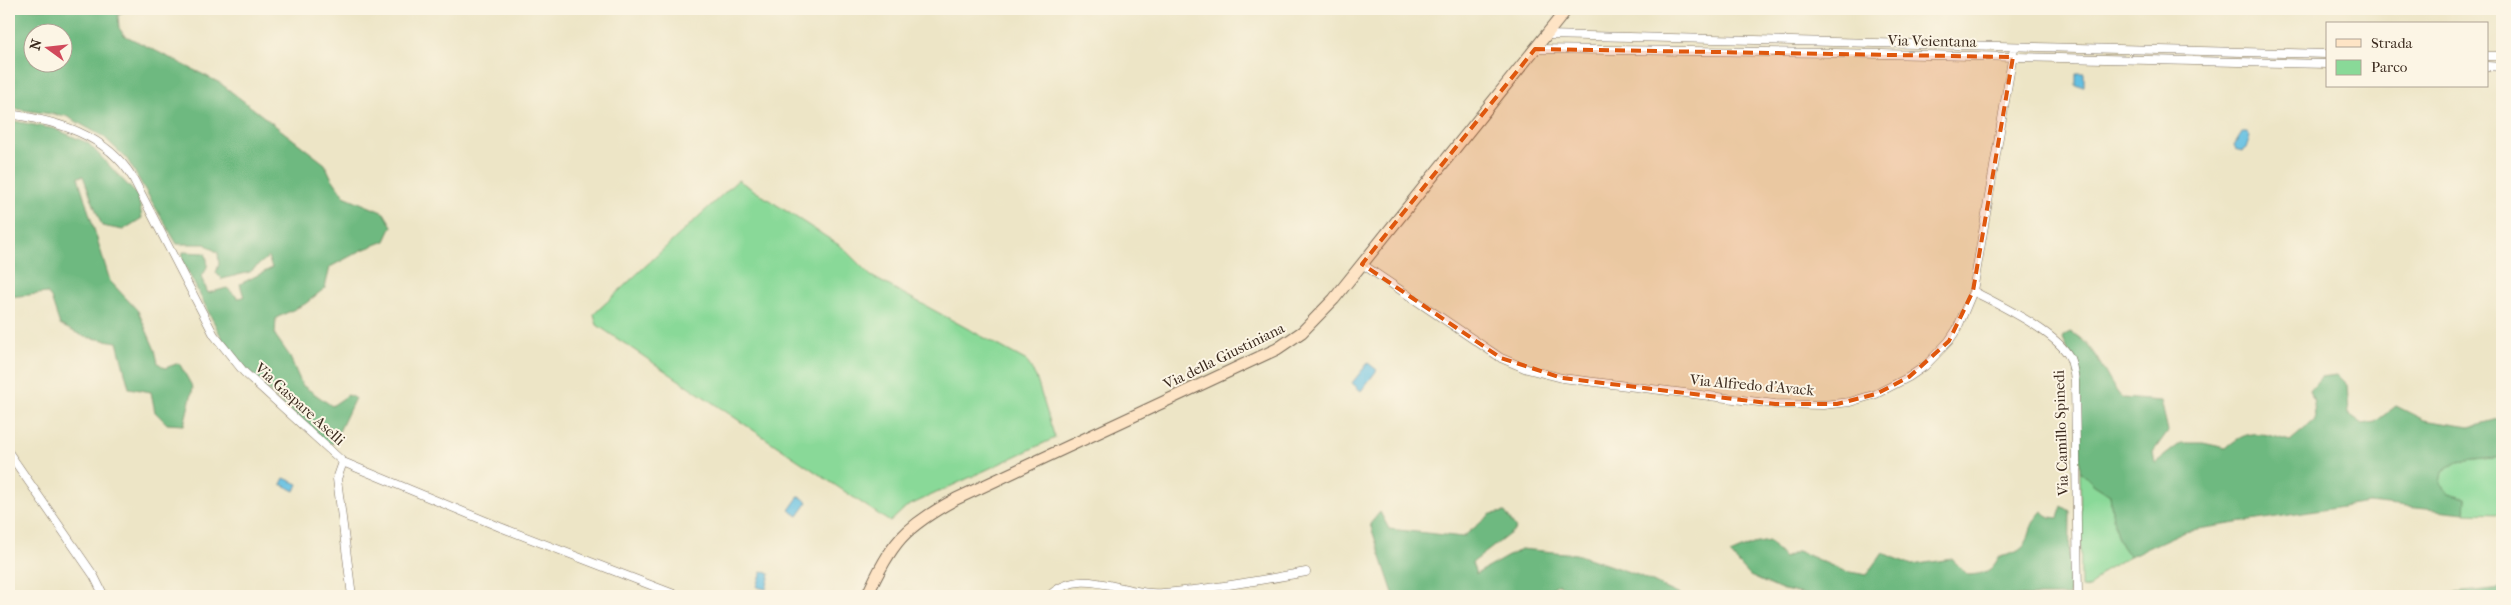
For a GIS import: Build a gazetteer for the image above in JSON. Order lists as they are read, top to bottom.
{
  "streets": {
    "street": [
      "Via Veientana",
      "Via della Giustiniana",
      "Via Alfredo d'Avack",
      "Via Gaspare Aselli",
      "Via Camillo Spinedi"
    ]
  },
  "crossings": [
    ["Via Veientana", "Via della Giustiniana"],
    ["Via Veientana", "Via Alfredo d'Avack"],
    ["Via della Giustiniana", "Via Alfredo d'Avack"],
    ["Via Alfredo d'Avack", "Via Camillo Spinedi"]
  ],
  "legend": ["Strada", "Parco"],
  "north": "left"
}
